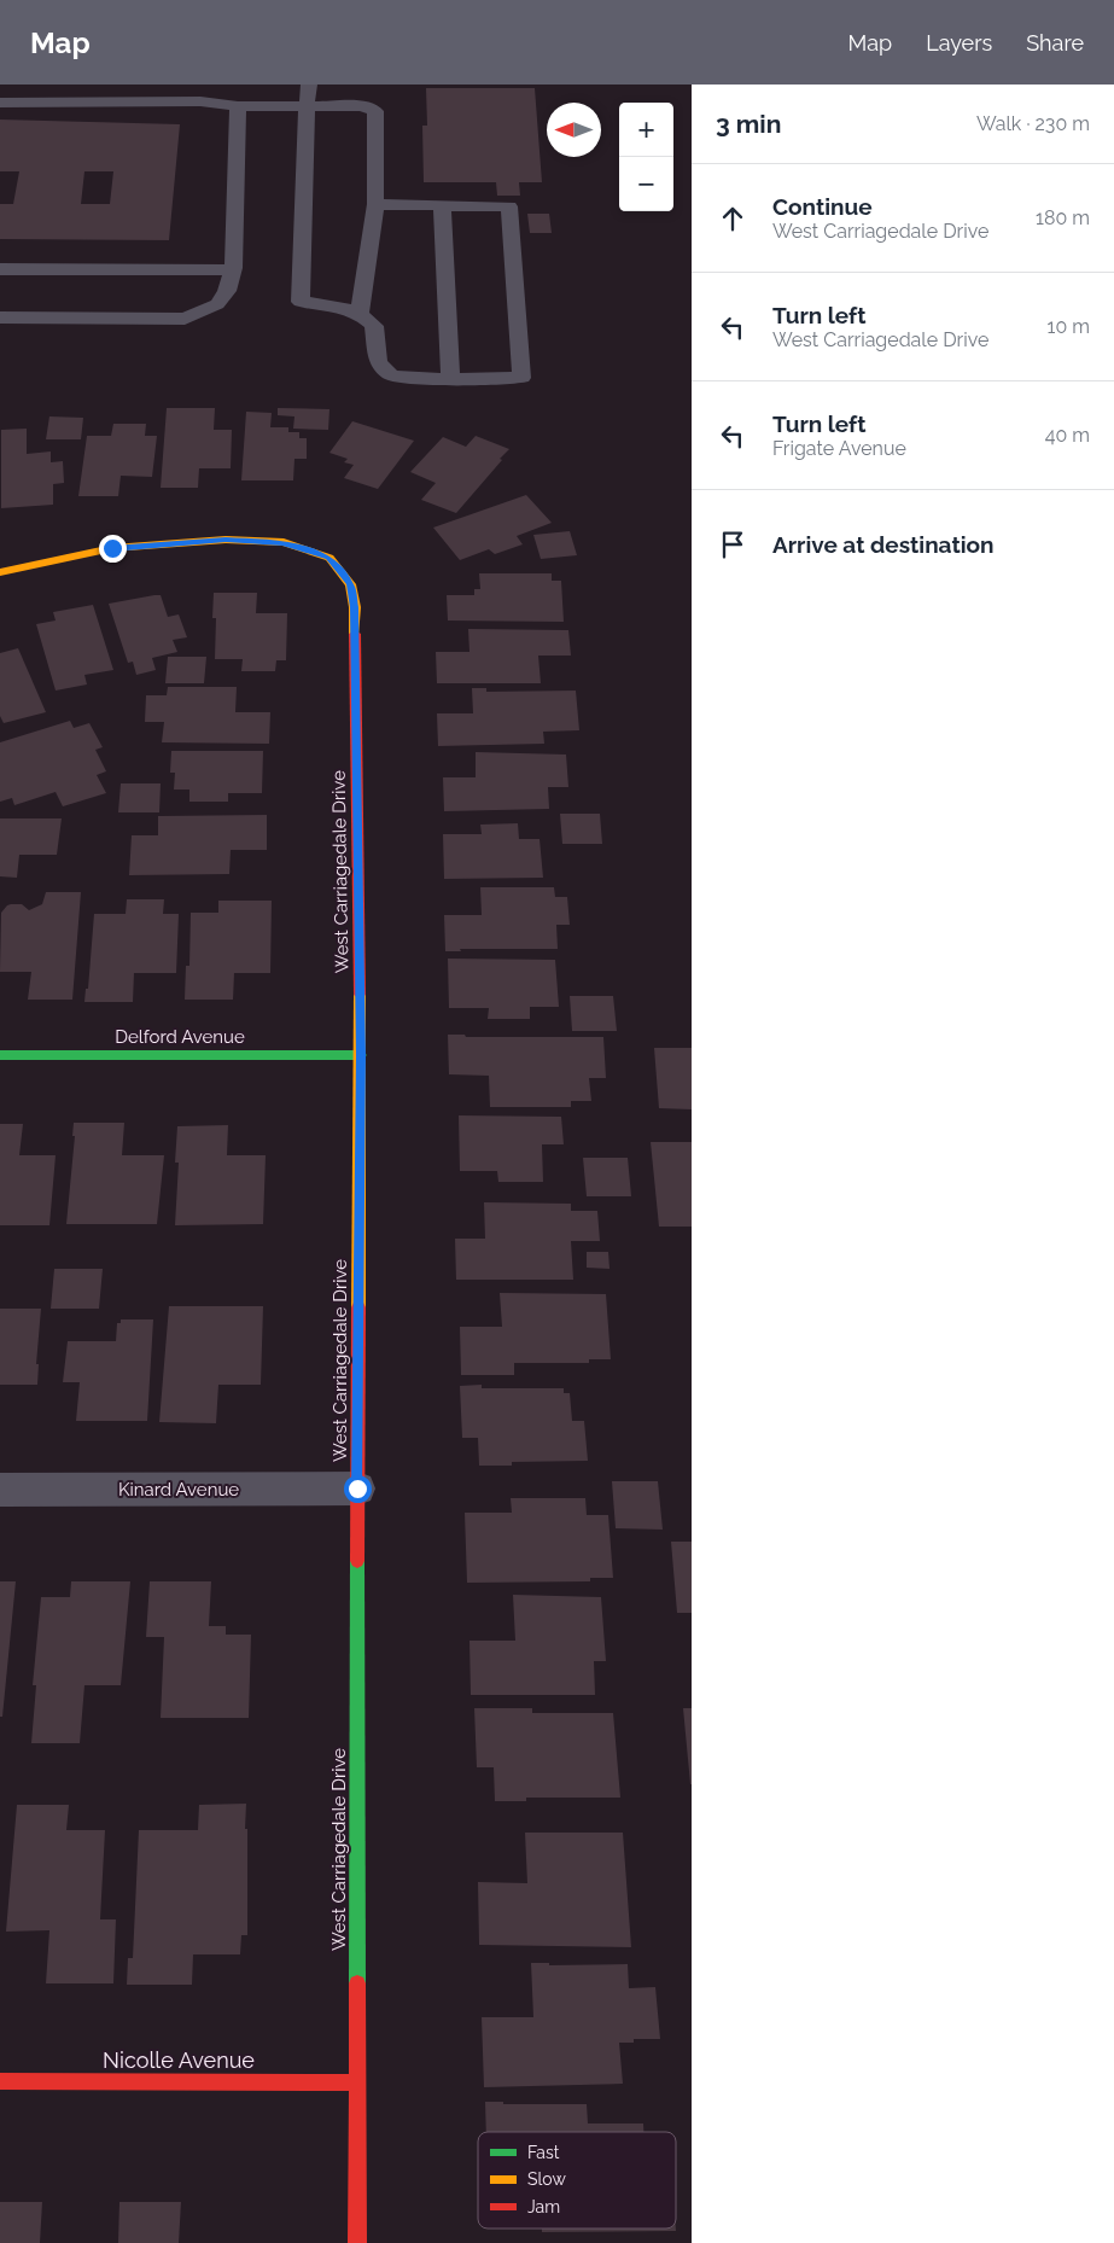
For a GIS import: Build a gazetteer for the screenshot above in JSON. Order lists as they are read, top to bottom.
{
  "streets": {
    "street": [
      "West Carriagedale Drive",
      "Delford Avenue",
      "Kinard Avenue",
      "Nicolle Avenue"
    ]
  },
  "crossings": [
    ["West Carriagedale Drive", "Delford Avenue"],
    ["West Carriagedale Drive", "Kinard Avenue"],
    ["West Carriagedale Drive", "Nicolle Avenue"]
  ],
  "legend": ["Fast", "Slow", "Jam"],
  "north": "left",
  "page": {
    "header": "Map",
    "nav": ["Map", "Layers", "Share"],
    "heading": ["3 min", "Walk · 230 m"],
    "map_buttons": ["+", "−"],
    "list": [
      ["Continue", "West Carriagedale Drive", "180 m"],
      ["Turn left", "West Carriagedale Drive", "10 m"],
      ["Turn left", "Frigate Avenue", "40 m"],
      "Arrive at destination"
    ]
  }
}
